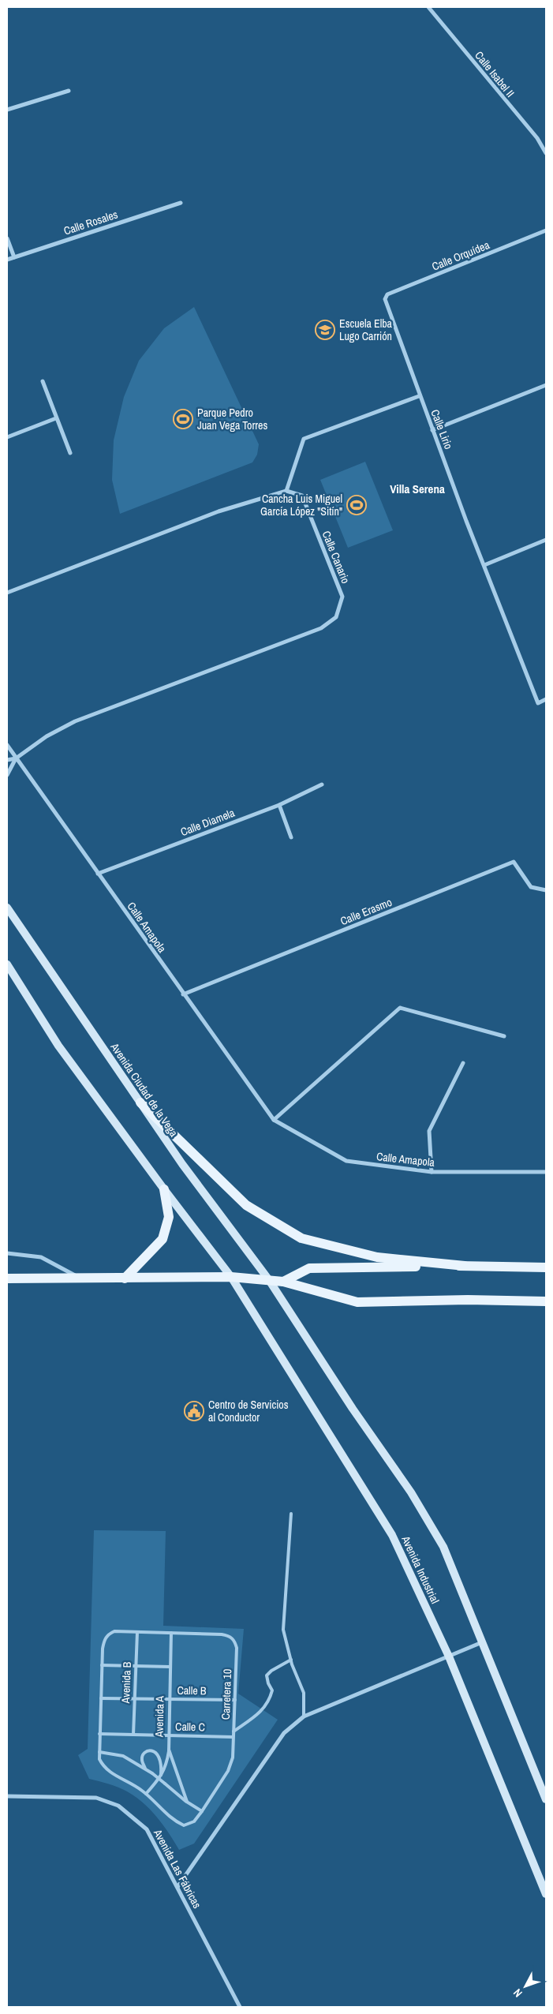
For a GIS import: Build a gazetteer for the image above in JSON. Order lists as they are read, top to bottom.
{
  "streets": {
    "street": [
      "Calle Isabel II",
      "Calle Rosales",
      "Calle Orquídea",
      "Calle Lirio",
      "Calle Canario",
      "Calle Diamela",
      "Calle Erasmo",
      "Calle Amapola",
      "Avenida Ciudad de la Vega",
      "Avenida Industrial",
      "Avenida Las Fábricas"
    ],
    "lane": [
      "Avenida B",
      "Calle B",
      "Carretera 10",
      "Avenida A",
      "Calle C"
    ]
  },
  "crossings": [
    ["Calle Orquídea", "Calle Lirio"],
    ["Calle Canario", "Calle Amapola"],
    ["Calle Diamela", "Calle Amapola"],
    ["Calle Erasmo", "Calle Amapola"],
    ["Avenida B", "Calle B"],
    ["Avenida B", "Carretera 10"],
    ["Avenida B", "Calle C"],
    ["Calle B", "Carretera 10"],
    ["Calle B", "Avenida A"],
    ["Carretera 10", "Avenida A"],
    ["Carretera 10", "Calle C"],
    ["Avenida A", "Calle C"]
  ],
  "districts": ["Villa Serena"],
  "places": {
    "school or university": ["Escuela Elba Lugo Carrión"],
    "sports": ["Parque Pedro Juan Vega Torres", "Cancha Luis Miguel García López \"Sitín\""],
    "public building": ["Centro de Servicios al Conductor"]
  },
  "north": "bottom left"
}
